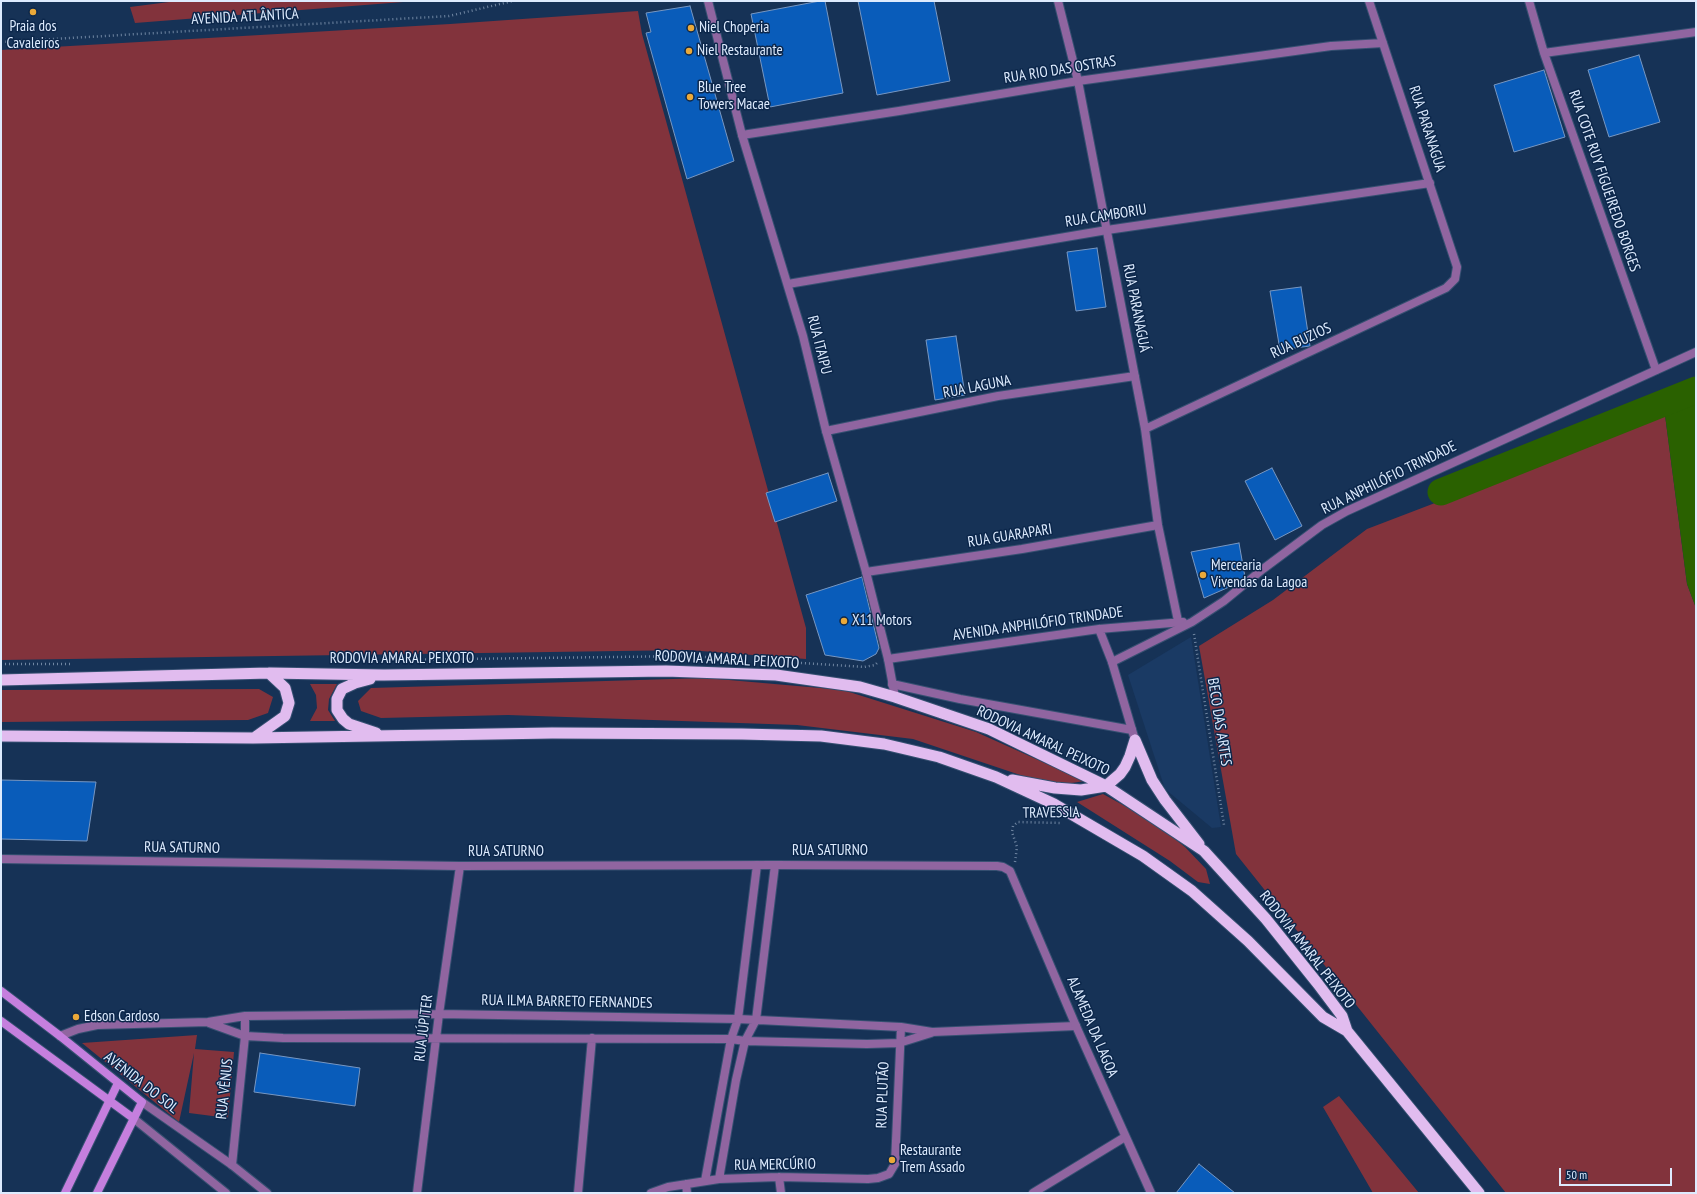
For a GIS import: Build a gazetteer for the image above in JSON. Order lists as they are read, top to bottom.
{
  "streets": {
    "highway": ["RODOVIA AMARAL PEIXOTO"],
    "main road": ["AVENIDA DO SOL"],
    "street": [
      "RUA RIO DAS OSTRAS",
      "RUA PARANAGUA",
      "RUA COTE RUY FIGUEIREDO BORGES",
      "RUA CAMBORIU",
      "RUA PARANAGUÁ",
      "RUA BUZIOS",
      "RUA ITAIPU",
      "RUA LAGUNA",
      "RUA ANPHILÓFIO TRINDADE",
      "RUA GUARAPARI",
      "AVENIDA ANPHILÓFIO TRINDADE",
      "RUA SATURNO",
      "RUA ILMA BARRETO FERNANDES",
      "ALAMEDA DA LAGOA",
      "RUA JÚPITER",
      "RUA VÊNUS",
      "RUA PLUTÃO",
      "RUA MERCÚRIO"
    ],
    "path": ["AVENIDA ATLÂNTICA", "TRAVESSIA"]
  },
  "crossings": [
    ["RUA RIO DAS OSTRAS", "RUA PARANAGUA"],
    ["RUA RIO DAS OSTRAS", "RUA PARANAGUÁ"],
    ["RUA RIO DAS OSTRAS", "RUA ITAIPU"],
    ["RUA PARANAGUA", "RUA CAMBORIU"],
    ["RUA PARANAGUA", "RUA BUZIOS"],
    ["RUA COTE RUY FIGUEIREDO BORGES", "RUA ANPHILÓFIO TRINDADE"],
    ["RUA CAMBORIU", "RUA PARANAGUÁ"],
    ["RUA CAMBORIU", "RUA ITAIPU"],
    ["RUA PARANAGUÁ", "RUA BUZIOS"],
    ["RUA PARANAGUÁ", "RUA LAGUNA"],
    ["RUA PARANAGUÁ", "RUA GUARAPARI"],
    ["RUA PARANAGUÁ", "AVENIDA ANPHILÓFIO TRINDADE"],
    ["RUA ITAIPU", "RUA LAGUNA"],
    ["RUA ITAIPU", "RUA GUARAPARI"],
    ["RUA ITAIPU", "AVENIDA ANPHILÓFIO TRINDADE"],
    ["RUA ITAIPU", "RODOVIA AMARAL PEIXOTO"],
    ["RUA ANPHILÓFIO TRINDADE", "AVENIDA ANPHILÓFIO TRINDADE"],
    ["TRAVESSIA", "RUA SATURNO"],
    ["TRAVESSIA", "ALAMEDA DA LAGOA"],
    ["RUA SATURNO", "ALAMEDA DA LAGOA"],
    ["RUA SATURNO", "RUA JÚPITER"],
    ["RUA ILMA BARRETO FERNANDES", "ALAMEDA DA LAGOA"],
    ["RUA ILMA BARRETO FERNANDES", "RUA JÚPITER"],
    ["RUA ILMA BARRETO FERNANDES", "AVENIDA DO SOL"],
    ["RUA ILMA BARRETO FERNANDES", "RUA VÊNUS"],
    ["RUA ILMA BARRETO FERNANDES", "RUA PLUTÃO"],
    ["AVENIDA DO SOL", "RUA VÊNUS"],
    ["RUA PLUTÃO", "RUA MERCÚRIO"]
  ],
  "places": [
    "Praia dos Cavaleiros",
    "Niel Choperia",
    "Niel Restaurante",
    "Blue Tree Towers Macae",
    "Mercearia Vivendas da Lagoa",
    "X11 Motors",
    "Edson Cardoso",
    "Restaurante Trem Assado"
  ],
  "scale_bar": "50 m"
}
